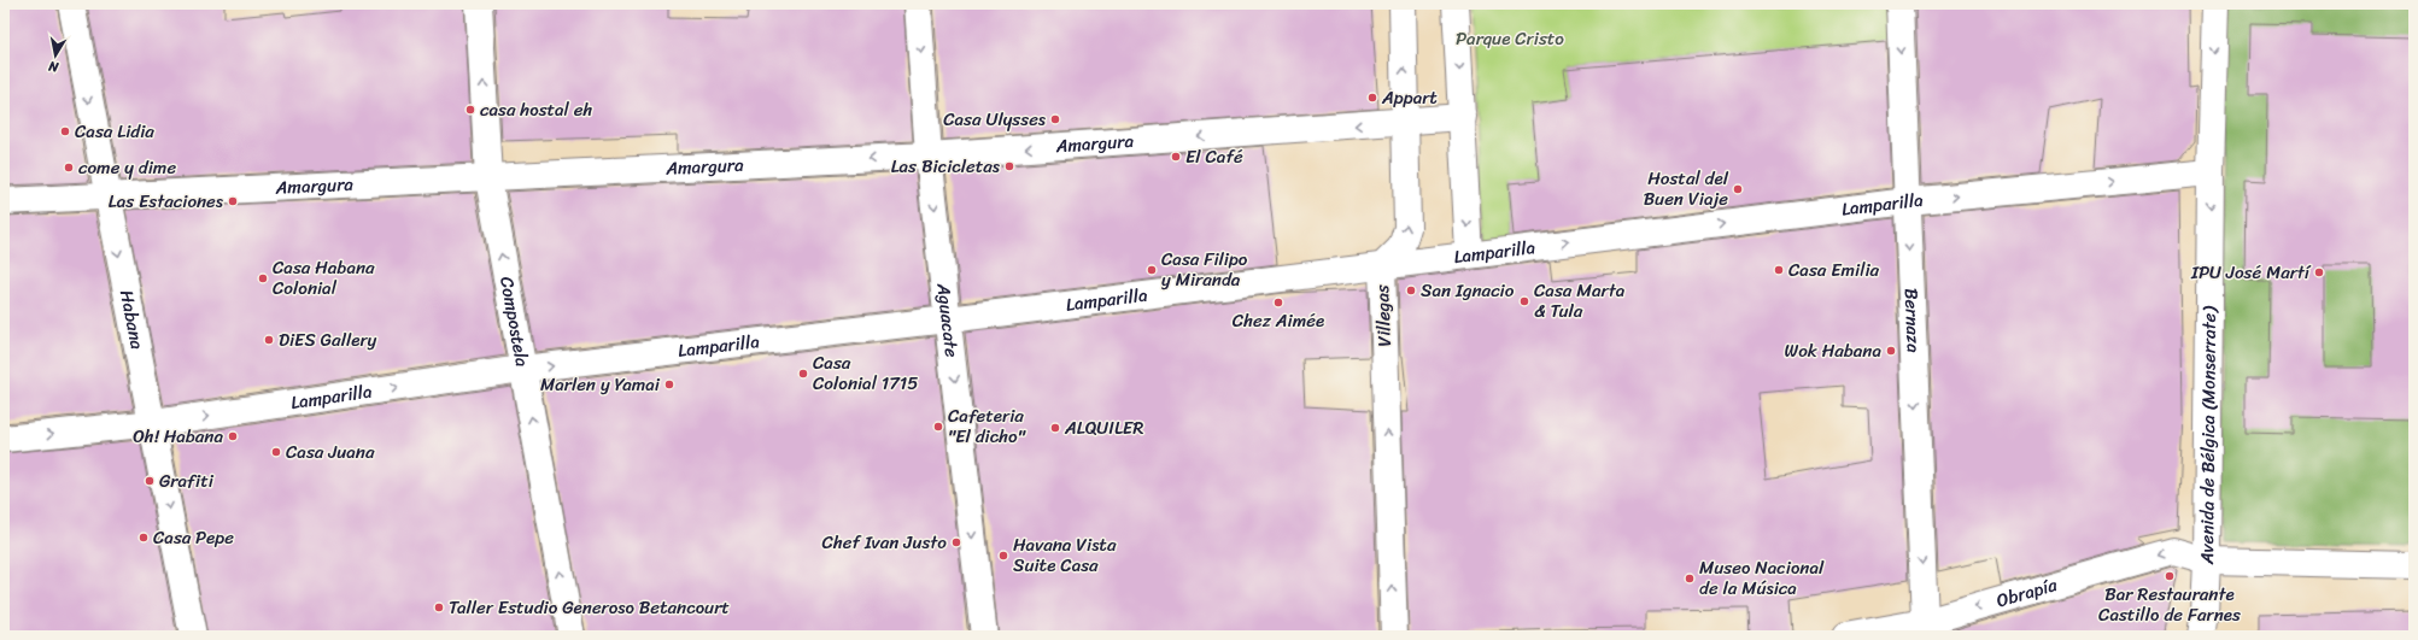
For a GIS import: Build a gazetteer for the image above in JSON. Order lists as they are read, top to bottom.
{
  "streets": {
    "street": [
      "Amargura",
      "Lamparilla",
      "Villegas",
      "Habana",
      "Aguacate",
      "Bernaza",
      "Compostela",
      "Avenida de Bélgica (Monserrate)",
      "Obrapía"
    ]
  },
  "crossings": [
    ["Amargura", "Villegas"],
    ["Amargura", "Habana"],
    ["Amargura", "Aguacate"],
    ["Amargura", "Compostela"],
    ["Lamparilla", "Villegas"],
    ["Lamparilla", "Habana"],
    ["Lamparilla", "Aguacate"],
    ["Lamparilla", "Bernaza"],
    ["Lamparilla", "Compostela"],
    ["Lamparilla", "Avenida de Bélgica (Monserrate)"],
    ["Bernaza", "Obrapía"],
    ["Avenida de Bélgica (Monserrate)", "Obrapía"]
  ],
  "one_way": [
    "Amargura",
    "Lamparilla",
    "Habana",
    "Aguacate",
    "Bernaza",
    "Compostela",
    "Avenida de Bélgica (Monserrate)",
    "Obrapía"
  ],
  "parks": ["Parque Cristo"],
  "places": [
    "Appart",
    "casa hostal eh",
    "Casa Ulysses",
    "Casa Lidia",
    "El Café",
    "Las Bicicletas",
    "come y dime",
    "Hostal del Buen Viaje",
    "Las Estaciones",
    "Casa Filipo y Miranda",
    "Casa Emilia",
    "IPU José Martí",
    "Casa Habana Colonial",
    "San Ignacio",
    "Casa Marta & Tula",
    "Chez Aimée",
    "DiES Gallery",
    "Wok Habana",
    "Casa Colonial 1715",
    "Marlen y Yamai",
    "Cafeteria \"El dicho\"",
    "ALQUILER",
    "Oh! Habana",
    "Casa Juana",
    "Grafiti",
    "Casa Pepe",
    "Chef Ivan Justo",
    "Havana Vista Suite Casa",
    "Bar Restaurante Castillo de Farnes",
    "Museo Nacional de la Música",
    "Taller Estudio Generoso Betancourt"
  ],
  "north": "bottom"
}
